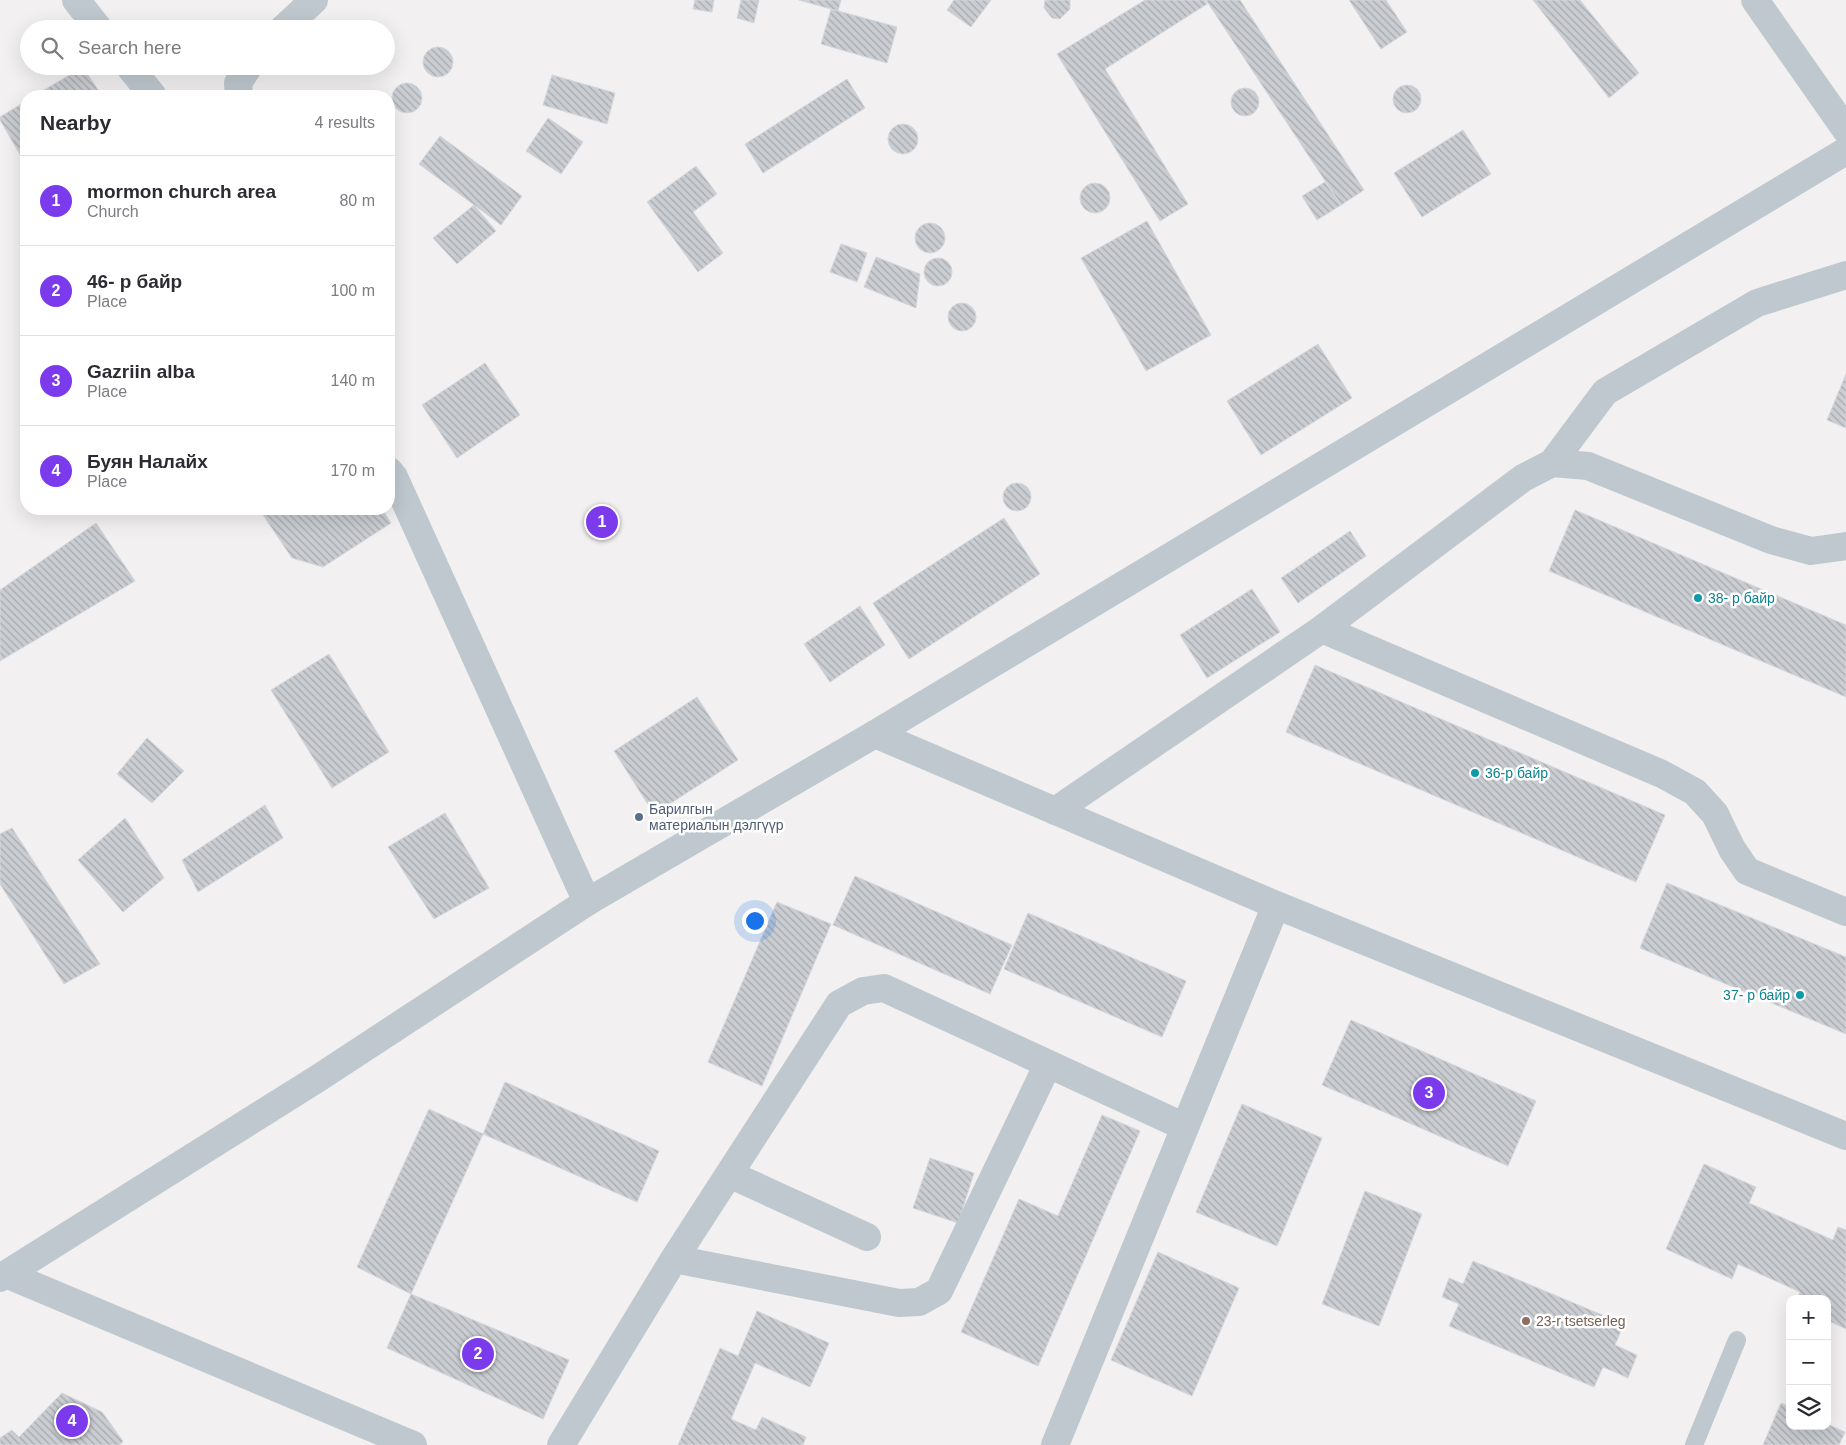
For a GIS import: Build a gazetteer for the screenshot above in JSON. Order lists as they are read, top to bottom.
{
  "places": [
    "38- р байр",
    "36-р байр",
    "Барилгын материалын дэлгүүр",
    "37- р байр",
    "23-r tsetserleg"
  ],
  "page": {
    "search": "Search here",
    "heading": ["Nearby", "4 results"],
    "list": [
      {
        "mark": "1",
        "name": "mormon church area",
        "note": "Church",
        "value": "80 m"
      },
      {
        "mark": "2",
        "name": "46- р байр",
        "note": "Place",
        "value": "100 m"
      },
      {
        "mark": "3",
        "name": "Gazriin alba",
        "note": "Place",
        "value": "140 m"
      },
      {
        "mark": "4",
        "name": "Буян Налайх",
        "note": "Place",
        "value": "170 m"
      }
    ],
    "pins": [
      "1",
      "3",
      "2",
      "4"
    ],
    "map_buttons": ["+", "−"]
  }
}
